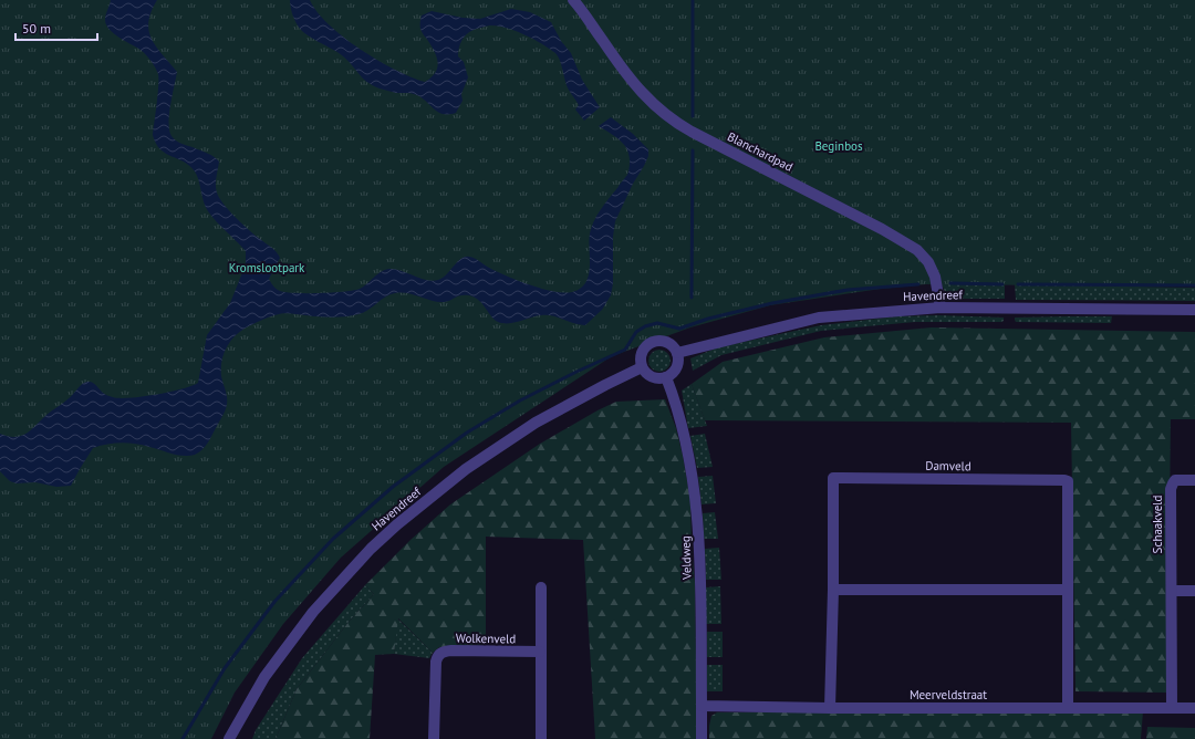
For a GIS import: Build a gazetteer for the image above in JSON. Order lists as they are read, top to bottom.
{
  "streets": {
    "street": [
      "Blanchardpad",
      "Havendreef",
      "Damveld",
      "Schaakveld",
      "Veldweg",
      "Wolkenveld",
      "Meerveldstraat"
    ]
  },
  "crossings": [
    ["Blanchardpad", "Havendreef"],
    ["Havendreef", "Veldweg"],
    ["Damveld", "Meerveldstraat"],
    ["Schaakveld", "Meerveldstraat"],
    ["Veldweg", "Meerveldstraat"]
  ],
  "parks": ["Beginbos", "Kromslootpark"],
  "scale_bar": "50 m"
}
